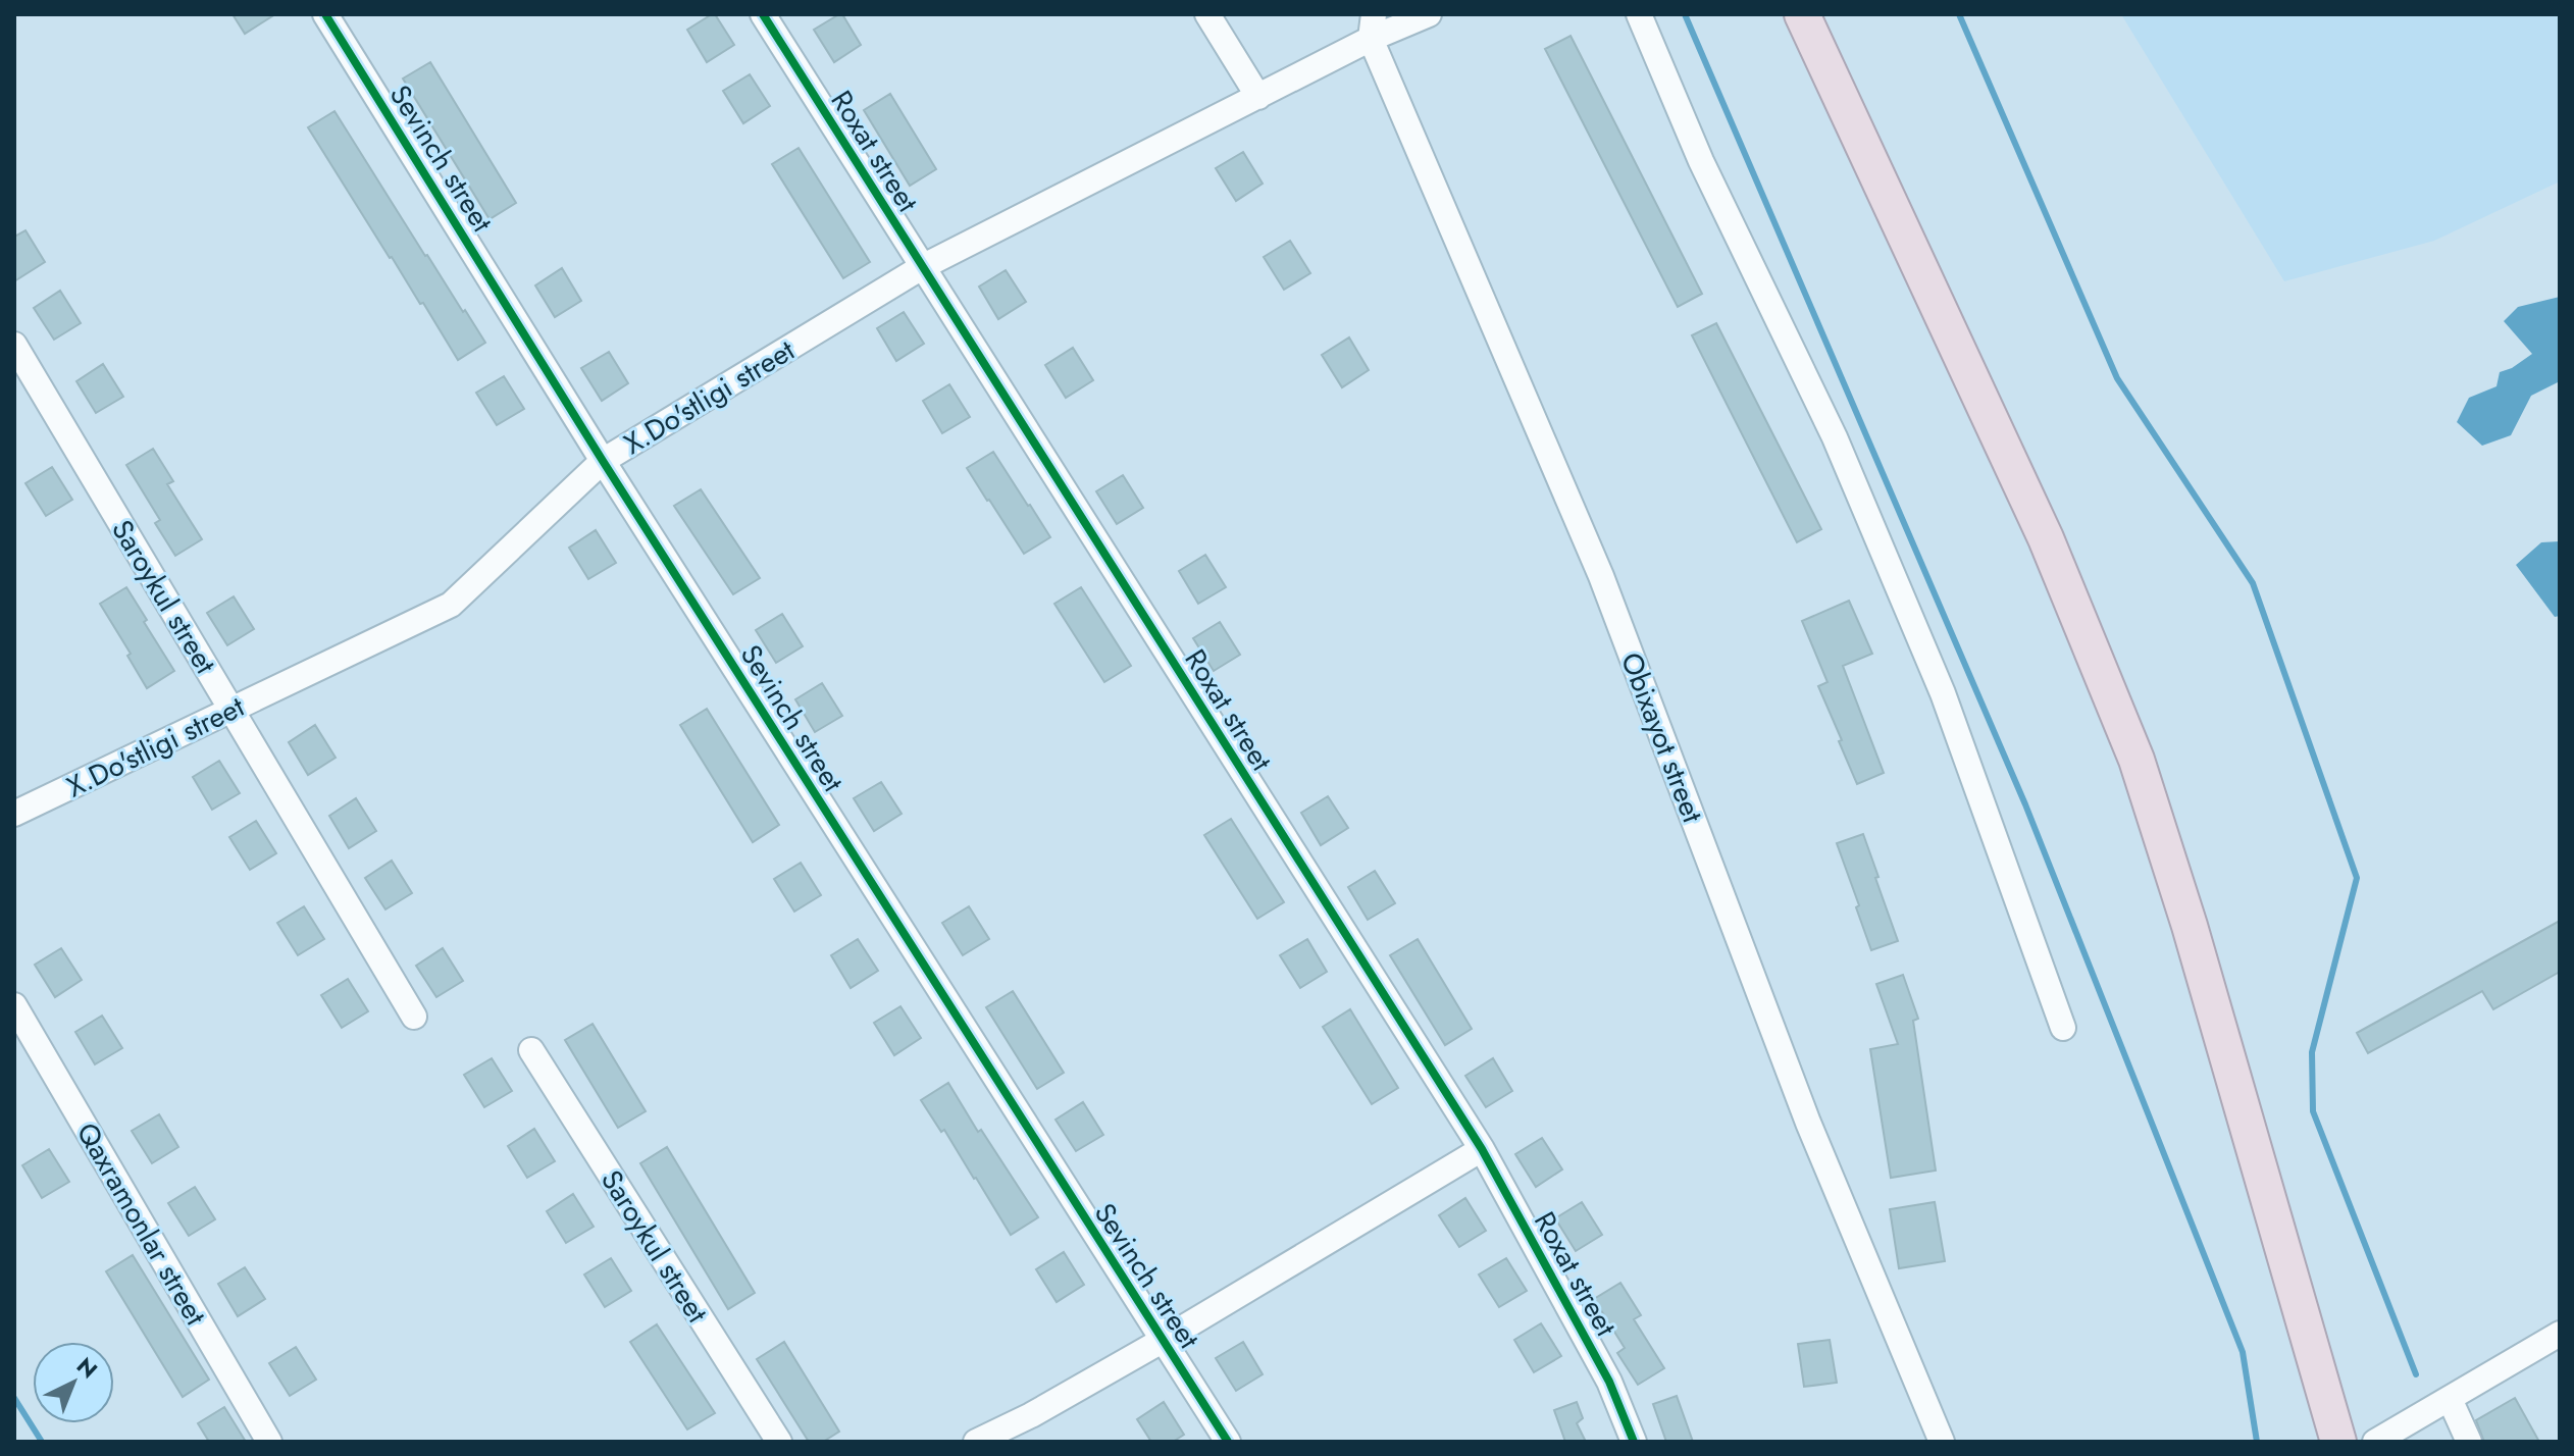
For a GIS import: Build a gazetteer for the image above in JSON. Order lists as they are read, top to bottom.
{
  "streets": {
    "street": [
      "Roxat street",
      "Sevinch street",
      "X.Do'stligi street",
      "Saroykul street",
      "Obixayot street",
      "Qaxramonlar street"
    ]
  },
  "crossings": [
    ["Roxat street", "X.Do'stligi street"],
    ["Sevinch street", "X.Do'stligi street"],
    ["X.Do'stligi street", "Saroykul street"],
    ["X.Do'stligi street", "Obixayot street"]
  ],
  "north": "top right"
}
